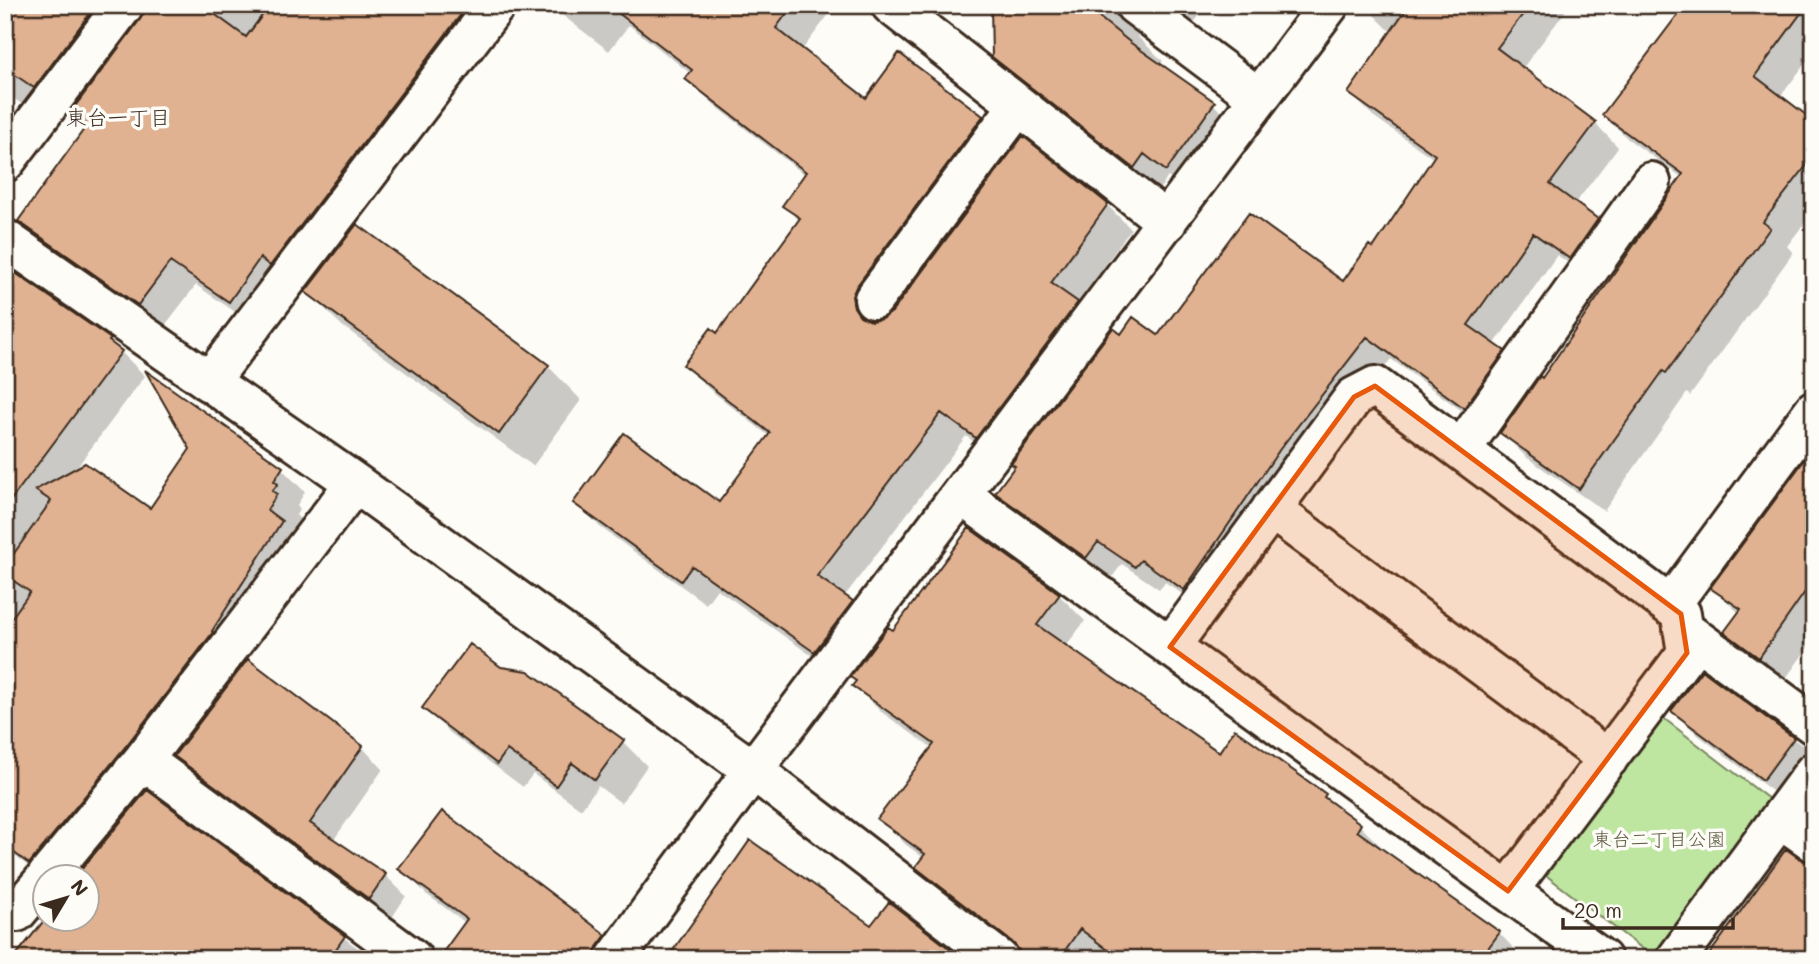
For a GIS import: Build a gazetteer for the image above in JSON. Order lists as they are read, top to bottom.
{
  "districts": ["東台一丁目"],
  "parks": ["東台二丁目公園"],
  "scale_bar": "20 m",
  "north": "top right"
}
